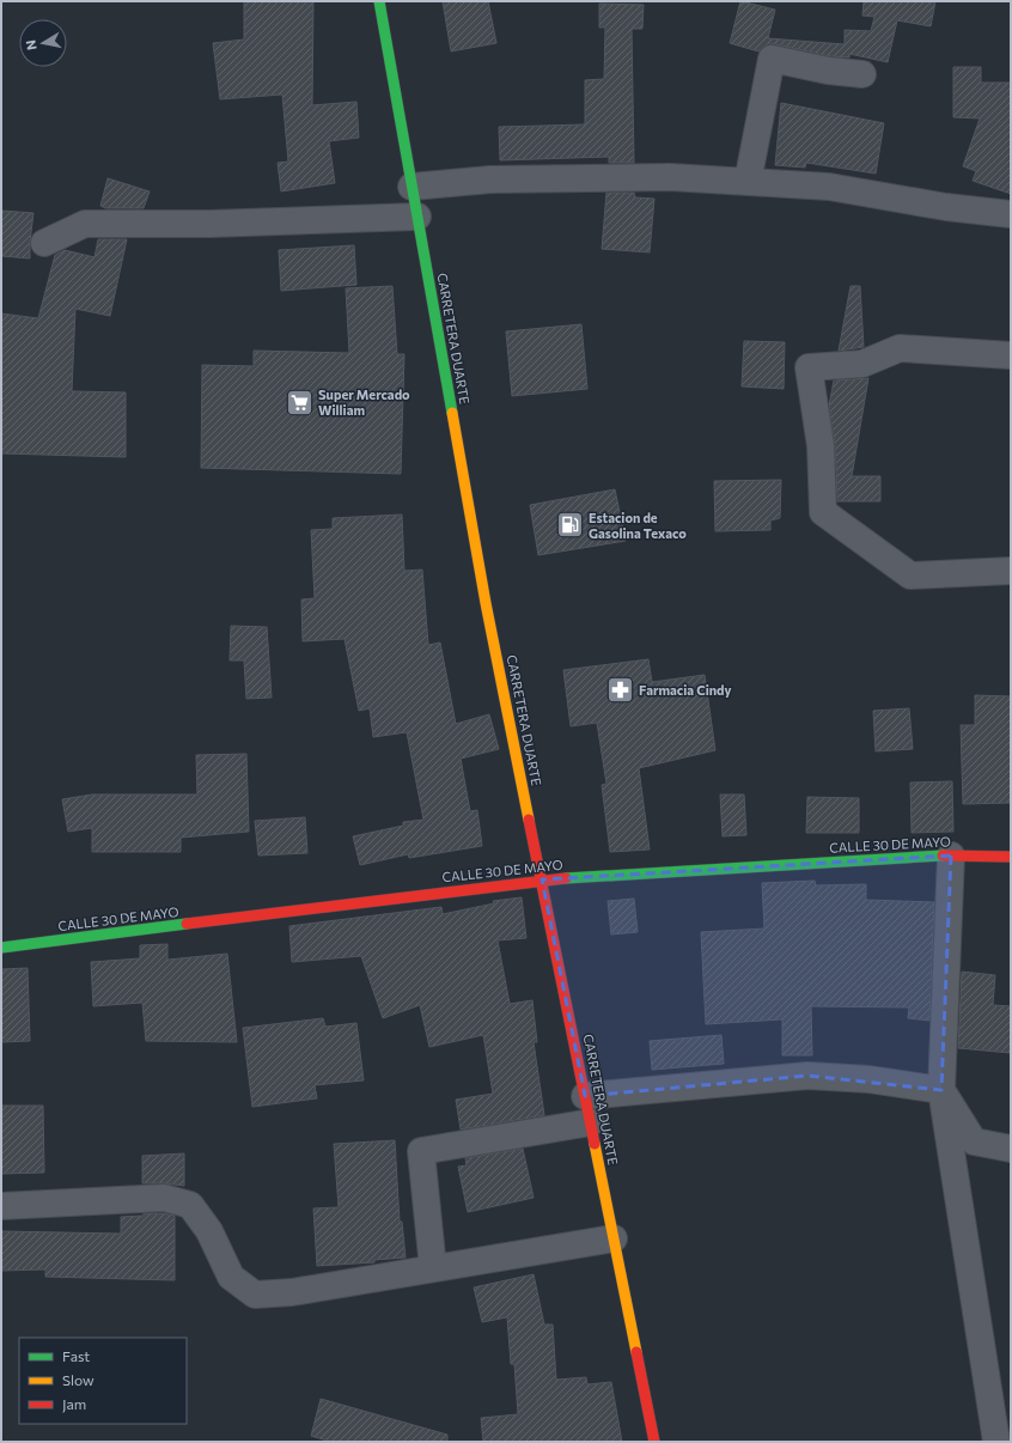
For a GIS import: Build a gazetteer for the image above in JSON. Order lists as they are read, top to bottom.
{
  "streets": {
    "main road": ["CARRETERA DUARTE", "CALLE 30 DE MAYO"]
  },
  "crossings": [
    ["CARRETERA DUARTE", "CALLE 30 DE MAYO"]
  ],
  "places": {
    "supermarket": ["Super Mercado William"],
    "fuel station": ["Estacion de Gasolina Texaco"],
    "pharmacy": ["Farmacia Cindy"]
  },
  "legend": ["Fast", "Slow", "Jam"],
  "north": "left"
}
